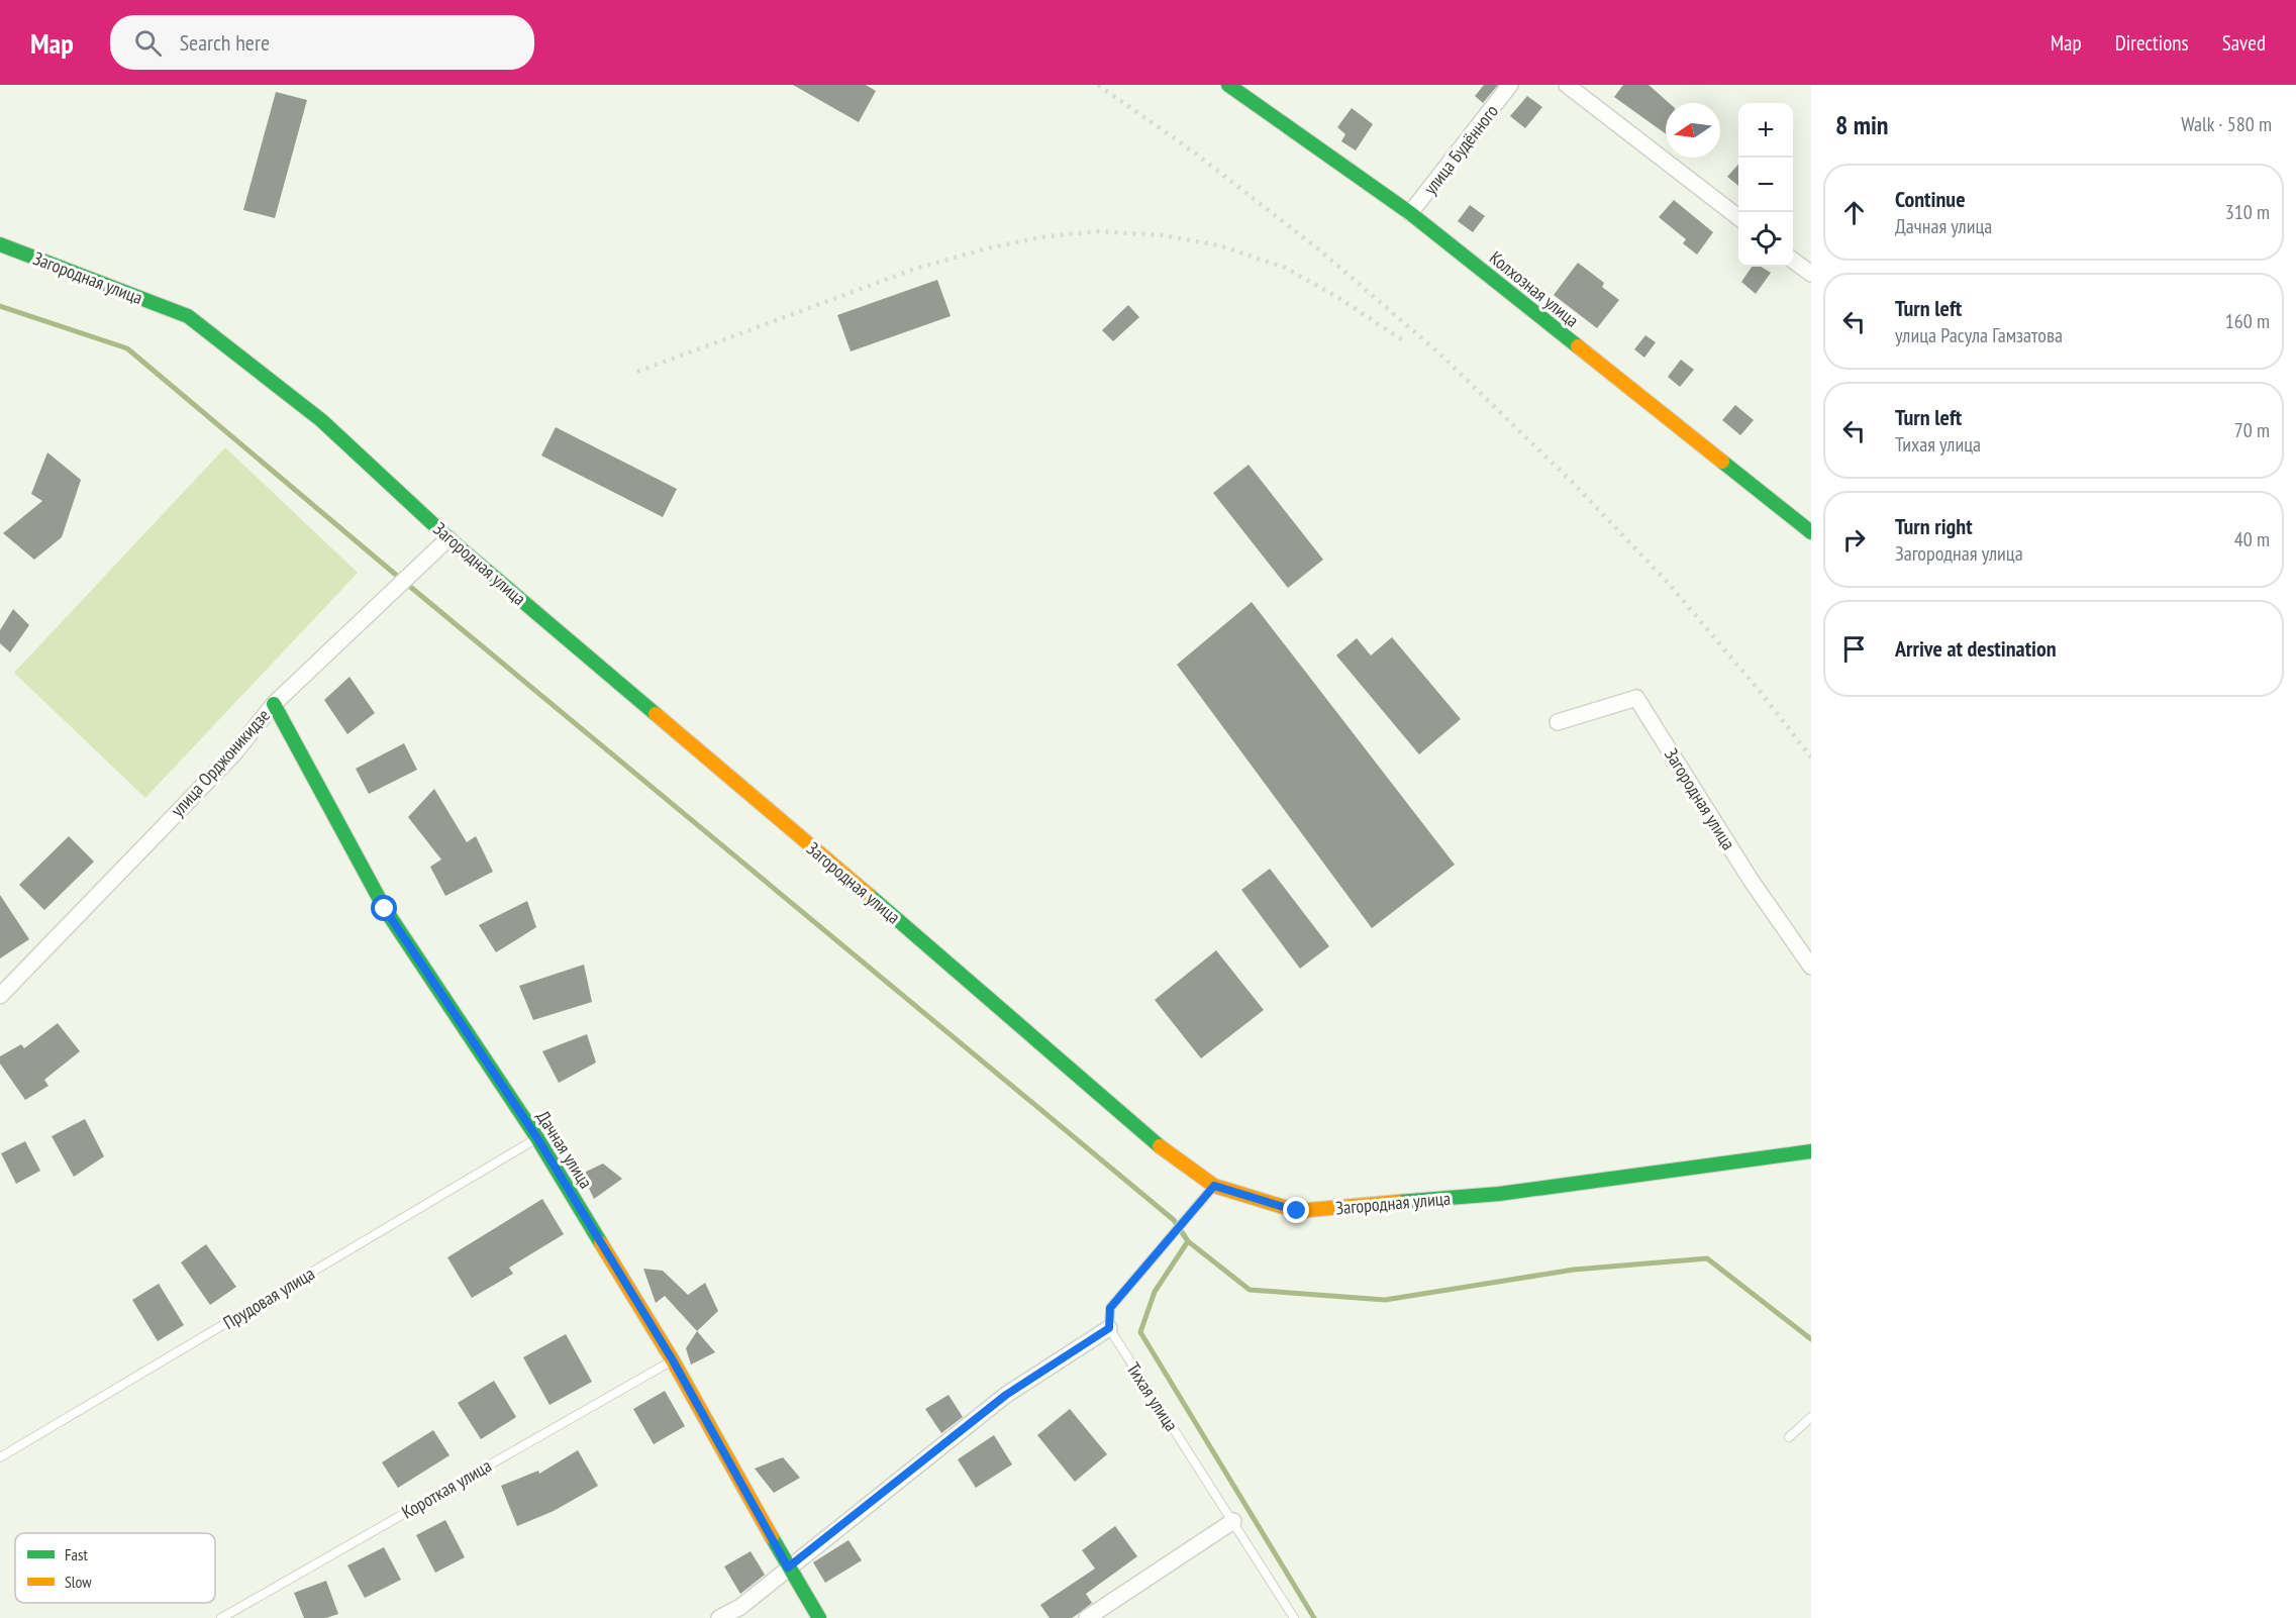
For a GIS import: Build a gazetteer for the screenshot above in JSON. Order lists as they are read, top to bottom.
{
  "streets": {
    "main road": ["Загородная улица", "Колхозная улица", "Дачная улица"],
    "street": ["улица Будённого", "улица Орджоникидзе"],
    "lane": ["Прудовая улица", "Тихая улица", "Короткая улица"]
  },
  "crossings": [
    ["улица Будённого", "Колхозная улица"],
    ["Загородная улица", "улица Орджоникидзе"],
    ["улица Орджоникидзе", "Дачная улица"],
    ["Дачная улица", "Прудовая улица"],
    ["Дачная улица", "Короткая улица"]
  ],
  "legend": ["Fast", "Slow"],
  "north": "left",
  "page": {
    "header": "Map",
    "search": "Search here",
    "nav": ["Map", "Directions", "Saved"],
    "heading": ["8 min", "Walk · 580 m"],
    "map_buttons": ["+", "−"],
    "list": [
      ["Continue", "Дачная улица", "310 m"],
      ["Turn left", "улица Расула Гамзатова", "160 m"],
      ["Turn left", "Тихая улица", "70 m"],
      ["Turn right", "Загородная улица", "40 m"],
      "Arrive at destination"
    ]
  }
}
